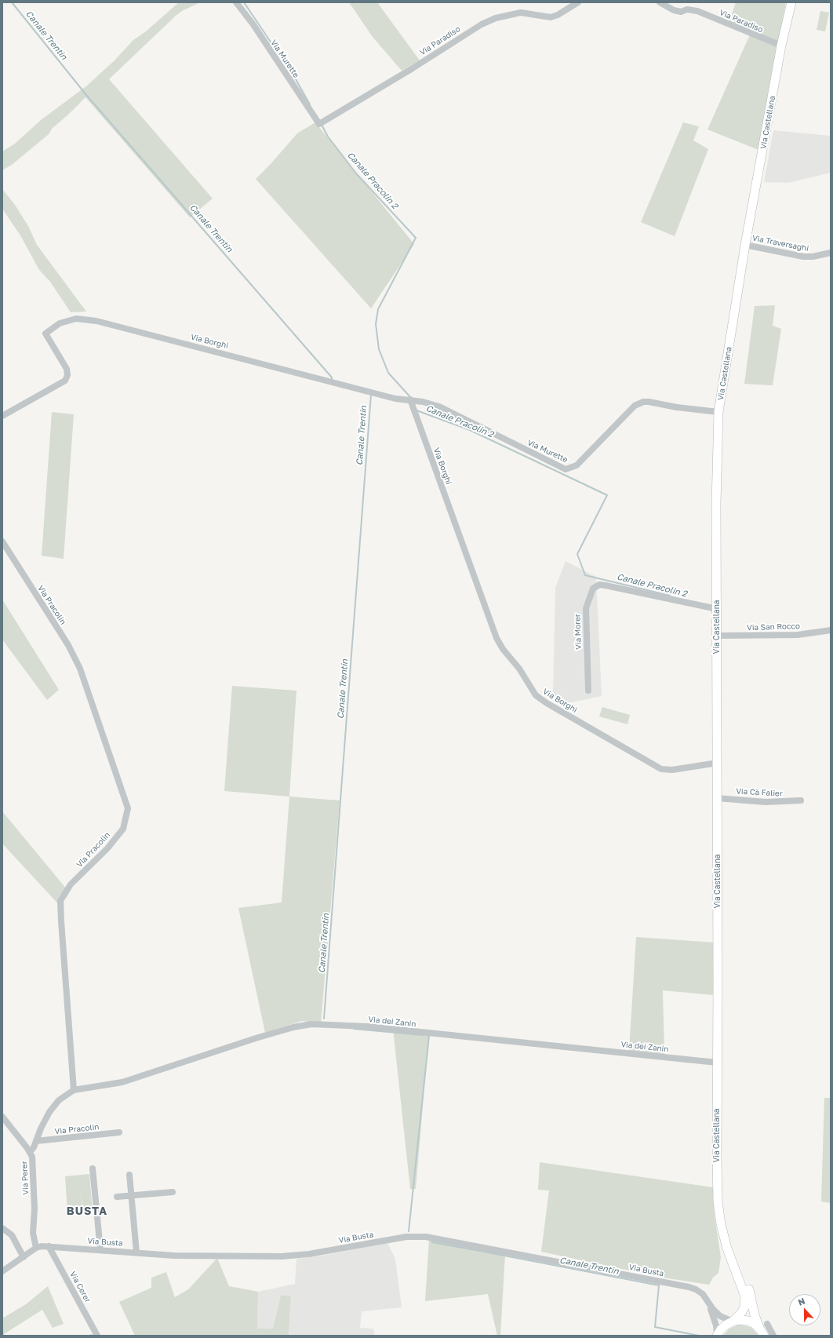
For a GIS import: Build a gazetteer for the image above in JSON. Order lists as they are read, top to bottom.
{
  "streets": {
    "main road": ["Via Castellana"],
    "street": [
      "Via Paradiso",
      "Via Murette",
      "Via Traversaghi",
      "Via Borghi",
      "Via Pracolin",
      "Via San Rocco",
      "Via Morer",
      "Via Cà Falier",
      "Via dei Zanin",
      "Via Perer",
      "Via Busta",
      "Via Cerer"
    ]
  },
  "crossings": [
    ["Via Paradiso", "Via Murette"],
    ["Via Paradiso", "Via Castellana"],
    ["Via Murette", "Via Castellana"],
    ["Via Murette", "Via Borghi"],
    ["Via Castellana", "Via Traversaghi"],
    ["Via Castellana", "Via Borghi"],
    ["Via Castellana", "Via San Rocco"],
    ["Via Castellana", "Via Morer"],
    ["Via Castellana", "Via Cà Falier"],
    ["Via Castellana", "Via dei Zanin"],
    ["Via Castellana", "Via Busta"],
    ["Via Pracolin", "Via dei Zanin"],
    ["Via Pracolin", "Via Perer"],
    ["Via Perer", "Via Busta"],
    ["Via Busta", "Via Cerer"]
  ],
  "districts": ["BUSTA"],
  "water": ["Canale Trentin", "Canale Pracolin 2"],
  "north": "top"
}
